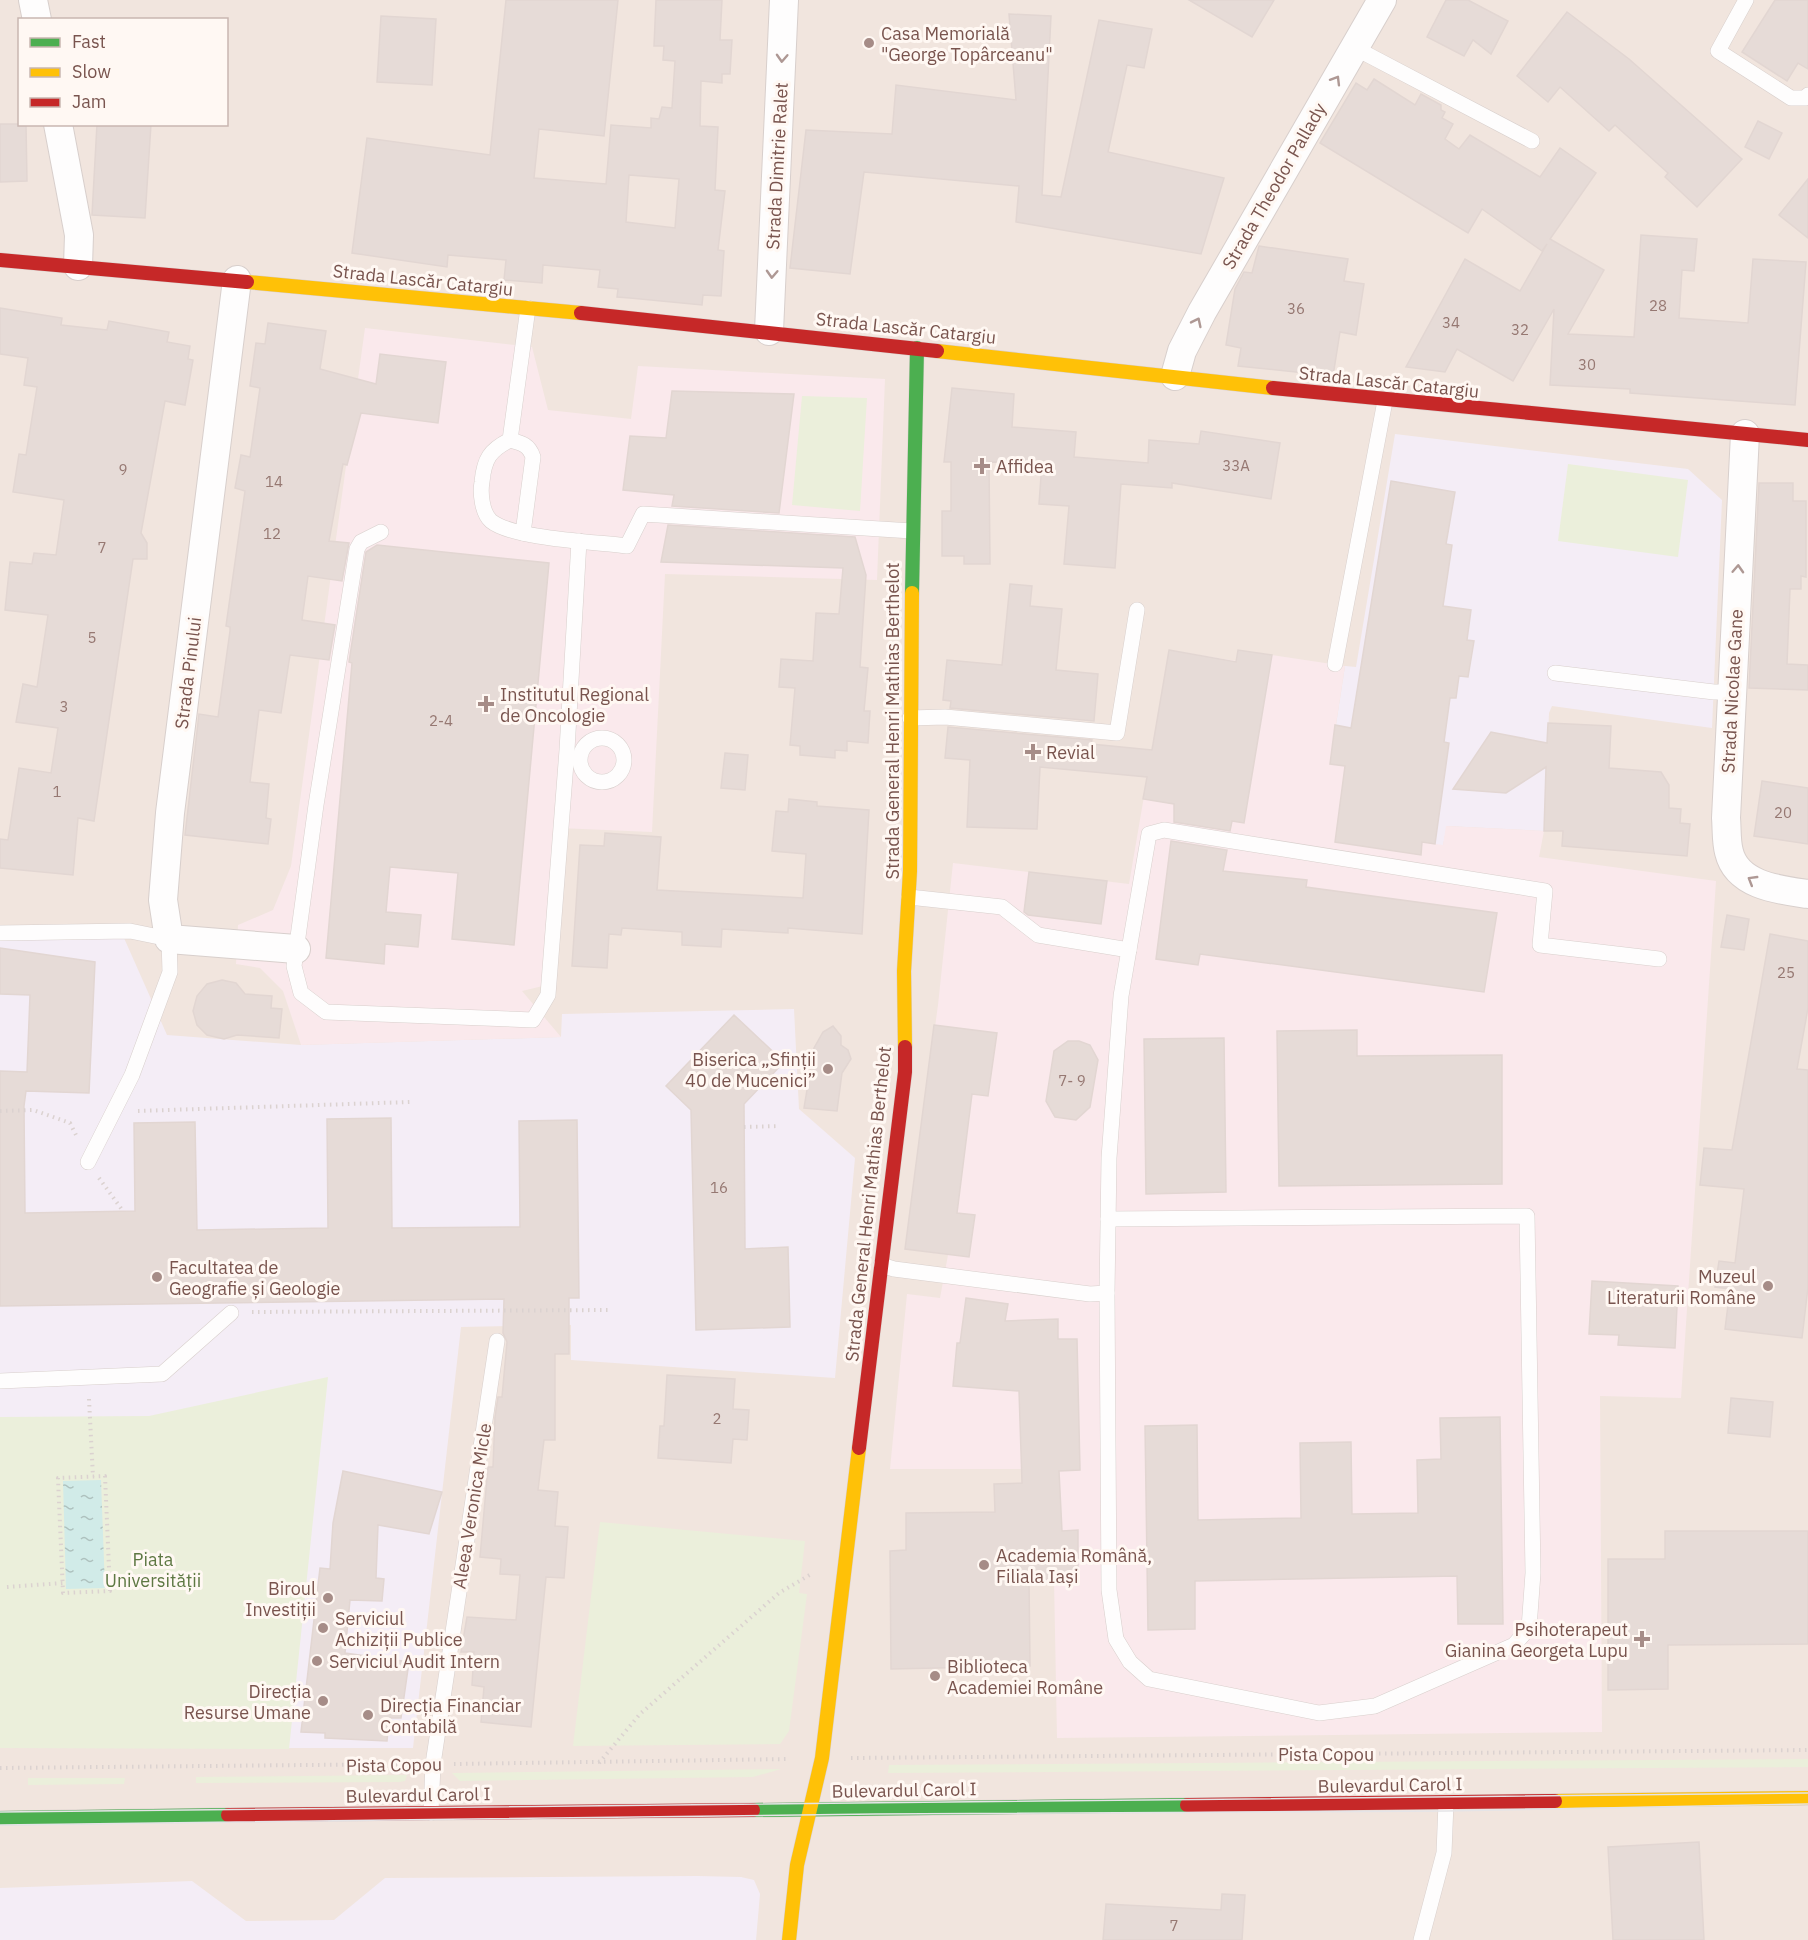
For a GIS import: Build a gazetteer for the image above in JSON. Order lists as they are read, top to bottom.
{
  "streets": {
    "street": [
      "Strada Dimitrie Ralet",
      "Strada Theodor Pallady",
      "Strada Lascăr Catargiu",
      "Strada Pinului",
      "Strada Nicolae Gane",
      "Strada General Henri Mathias Berthelot",
      "Bulevardul Carol I"
    ],
    "lane": ["Aleea Veronica Micle"],
    "path": ["Pista Copou"]
  },
  "crossings": [
    ["Strada Dimitrie Ralet", "Strada Lascăr Catargiu"],
    ["Strada Theodor Pallady", "Strada Lascăr Catargiu"],
    ["Strada Lascăr Catargiu", "Strada Pinului"],
    ["Strada Lascăr Catargiu", "Strada Nicolae Gane"],
    ["Strada Lascăr Catargiu", "Strada General Henri Mathias Berthelot"],
    ["Strada General Henri Mathias Berthelot", "Bulevardul Carol I"],
    ["Aleea Veronica Micle", "Pista Copou"],
    ["Aleea Veronica Micle", "Bulevardul Carol I"]
  ],
  "one_way": ["Strada Dimitrie Ralet", "Strada Theodor Pallady", "Strada Nicolae Gane"],
  "parks": ["Piata Universității"],
  "places": {
    "other": [
      "Casa Memorială \"George Topârceanu\"",
      "Biserica „Sfinții 40 de Mucenici”",
      "Facultatea de Geografie și Geologie",
      "Muzeul Literaturii Române",
      "Academia Română, Filiala Iași",
      "Biroul Investiții",
      "Serviciul Achiziții Publice",
      "Serviciul Audit Intern",
      "Biblioteca Academiei Române",
      "Direcția Resurse Umane",
      "Direcția Financiar Contabilă"
    ],
    "health": [
      "Affidea",
      "Institutul Regional de Oncologie",
      "Revial",
      "Psihoterapeut Gianina Georgeta Lupu"
    ]
  },
  "house_numbers": [
    "28",
    "36",
    "34",
    "32",
    "30",
    "33A",
    "9",
    "14",
    "12",
    "7",
    "5",
    "3",
    "2-4",
    "1",
    "20",
    "25",
    "7- 9",
    "16",
    "2",
    "7"
  ],
  "legend": ["Fast", "Slow", "Jam"]
}
